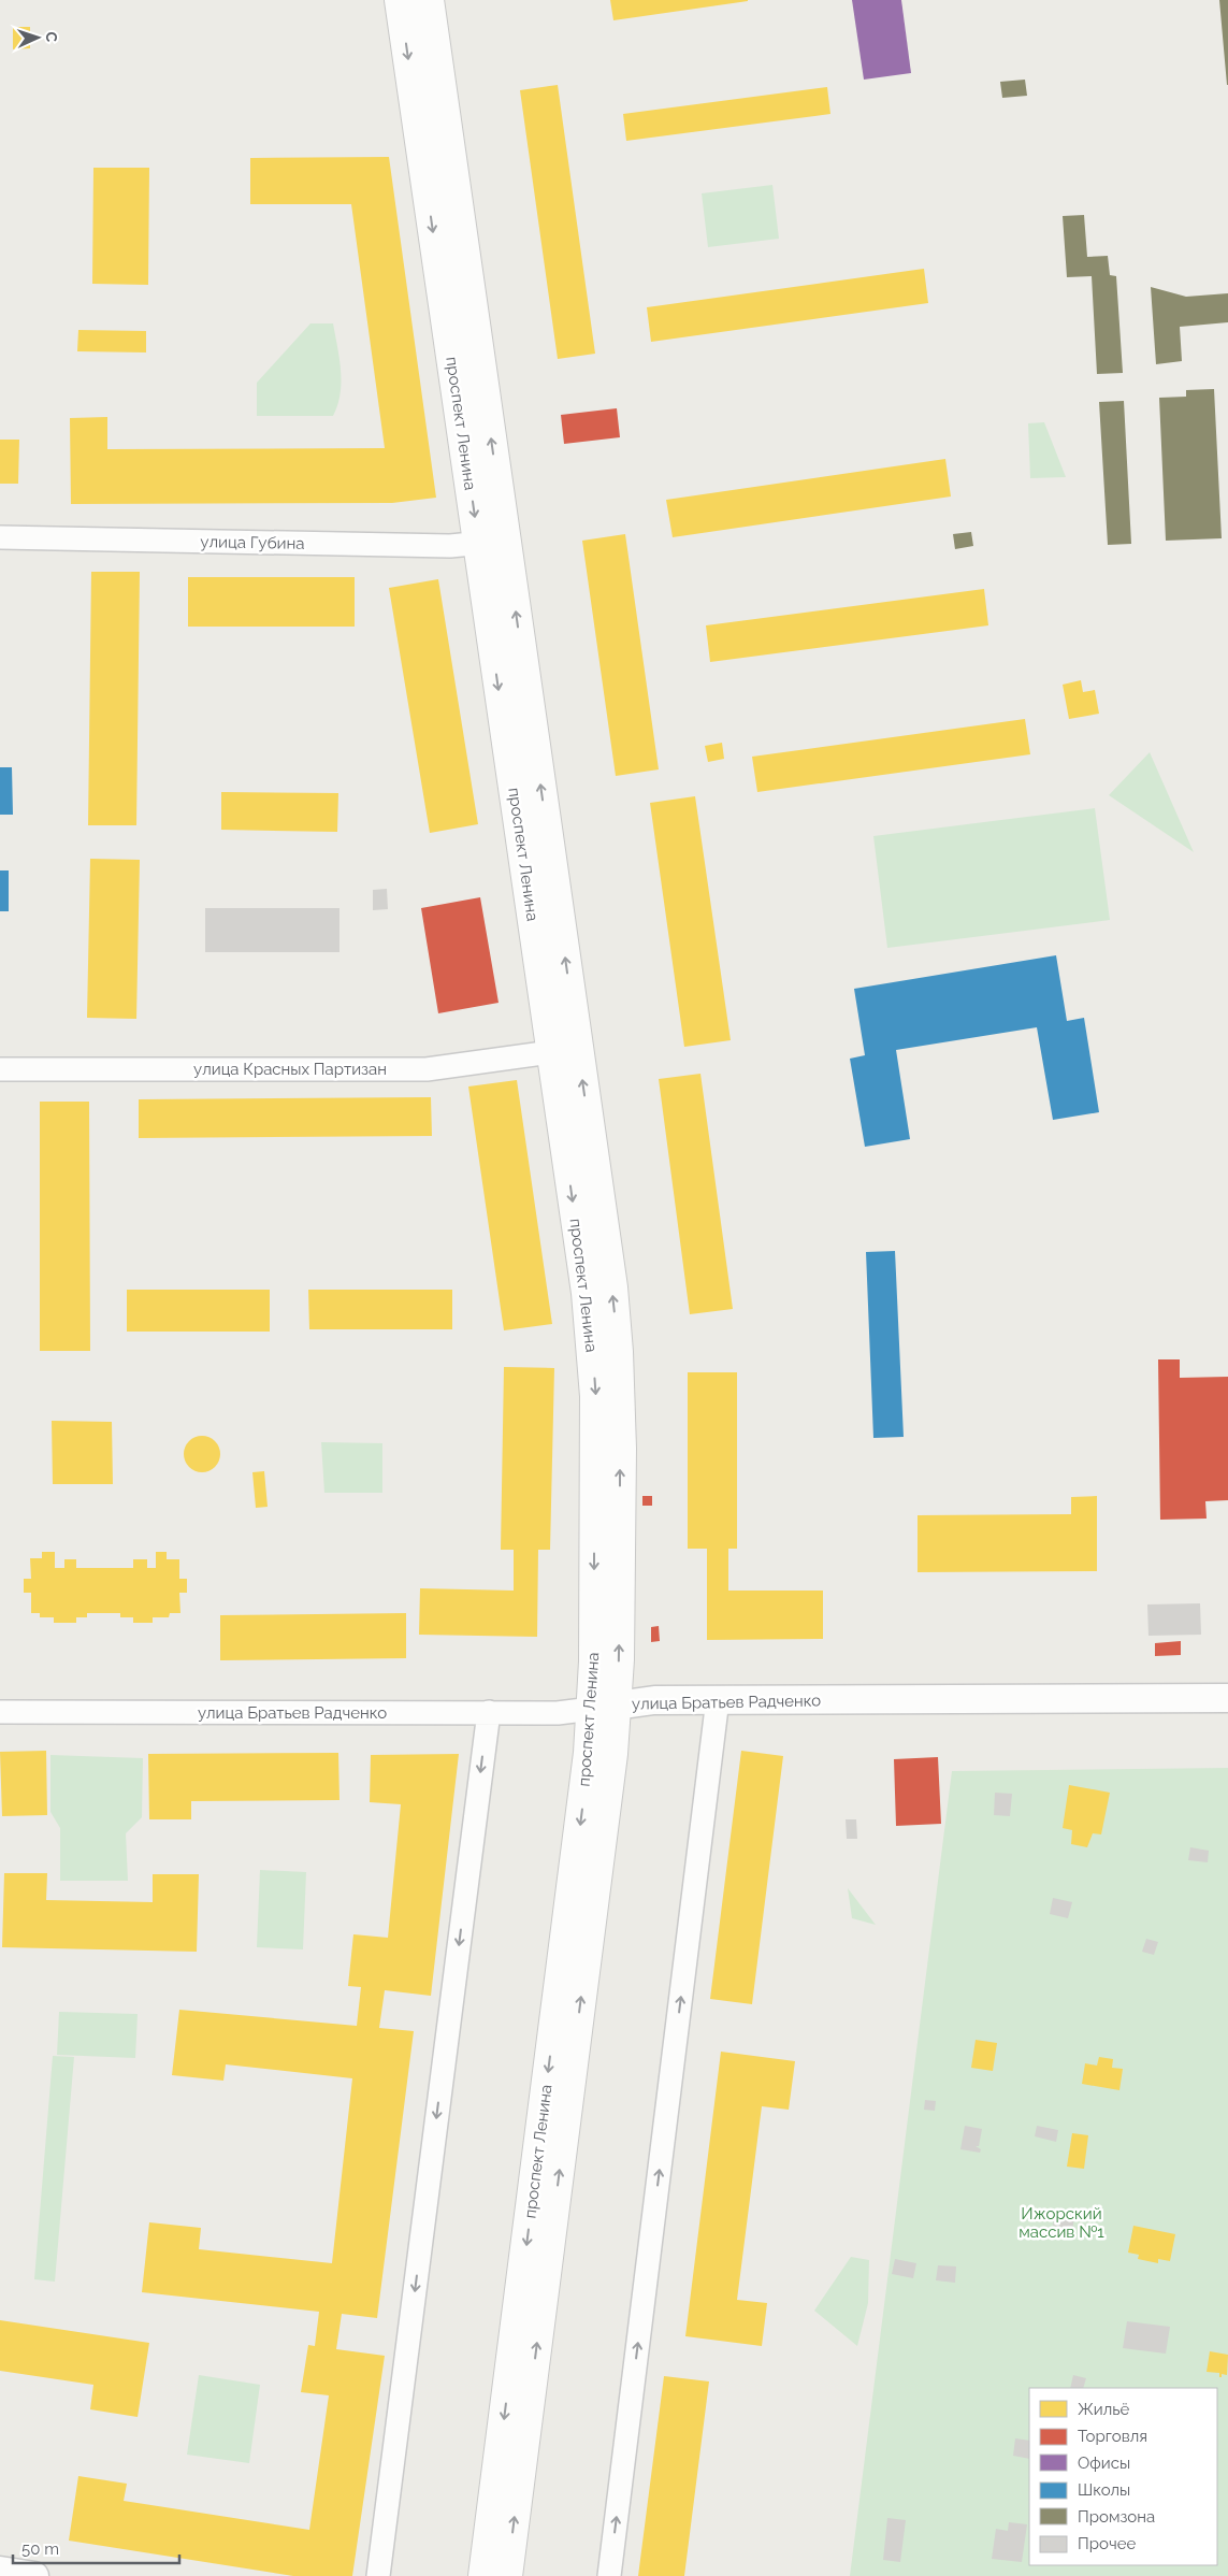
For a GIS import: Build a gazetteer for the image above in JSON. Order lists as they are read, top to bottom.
{
  "streets": {
    "main road": ["проспект Ленина"],
    "street": ["улица Губина", "улица Красных Партизан", "улица Братьев Радченко"]
  },
  "crossings": [
    ["проспект Ленина", "улица Губина"],
    ["проспект Ленина", "улица Красных Партизан"],
    ["проспект Ленина", "улица Братьев Радченко"]
  ],
  "parks": ["Ижорский массив №1"],
  "legend": [
    "Жильё",
    "Торговля",
    "Офисы",
    "Школы",
    "Промзона",
    "Прочее"
  ],
  "scale_bar": "50 m",
  "north": "right"
}
